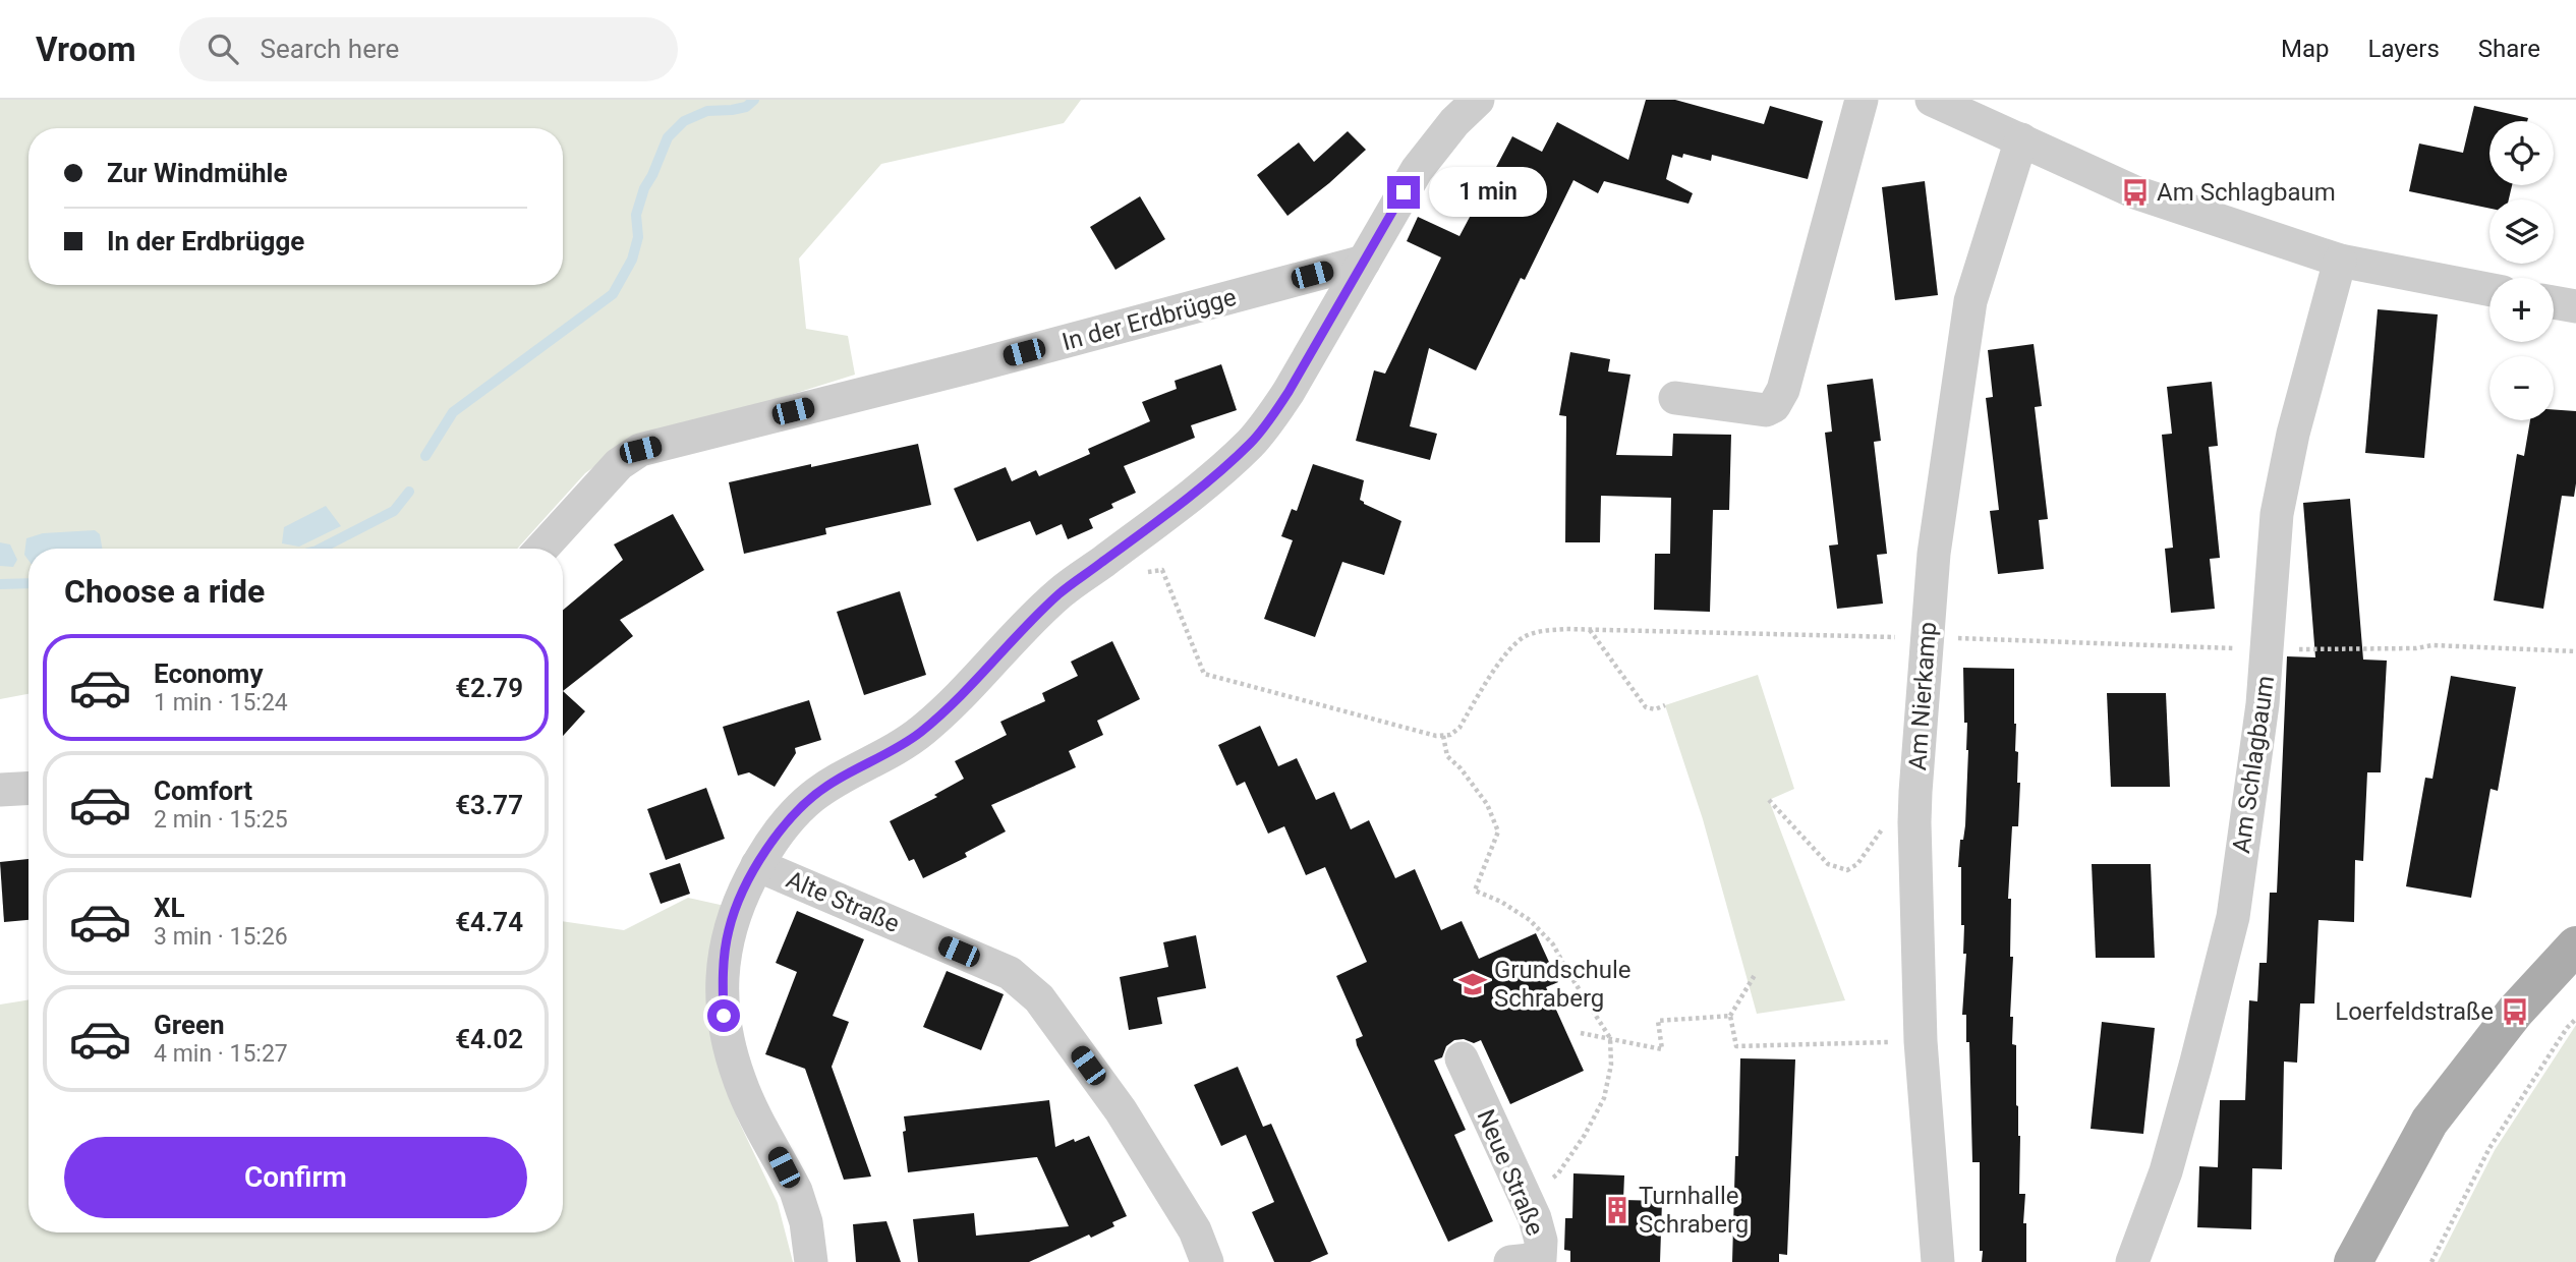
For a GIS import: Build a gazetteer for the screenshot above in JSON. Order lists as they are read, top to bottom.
{
  "streets": {
    "street": [
      "In der Erdbrügge",
      "Am Nierkamp",
      "Am Schlagbaum",
      "Alte Straße",
      "Neue Straße"
    ]
  },
  "crossings": [
    ["In der Erdbrügge", "Alte Straße"]
  ],
  "places": {
    "bus stop": ["Am Schlagbaum", "Loerfeldstraße"],
    "school or university": ["Grundschule Schraberg"],
    "building": ["Turnhalle Schraberg"]
  },
  "page": {
    "header": "Vroom",
    "search": "Search here",
    "nav": ["Map", "Layers", "Share"],
    "map_buttons": ["+", "−"],
    "banner": ["Zur Windmühle", "In der Erdbrügge"],
    "bubble": "1 min",
    "heading": "Choose a ride",
    "list": [
      {
        "name": "Economy",
        "note": "1 min · 15:24",
        "value": "€2.79"
      },
      {
        "name": "Comfort",
        "note": "2 min · 15:25",
        "value": "€3.77"
      },
      {
        "name": "XL",
        "note": "3 min · 15:26",
        "value": "€4.74"
      },
      {
        "name": "Green",
        "note": "4 min · 15:27",
        "value": "€4.02"
      }
    ],
    "buttons": "Confirm"
  }
}
